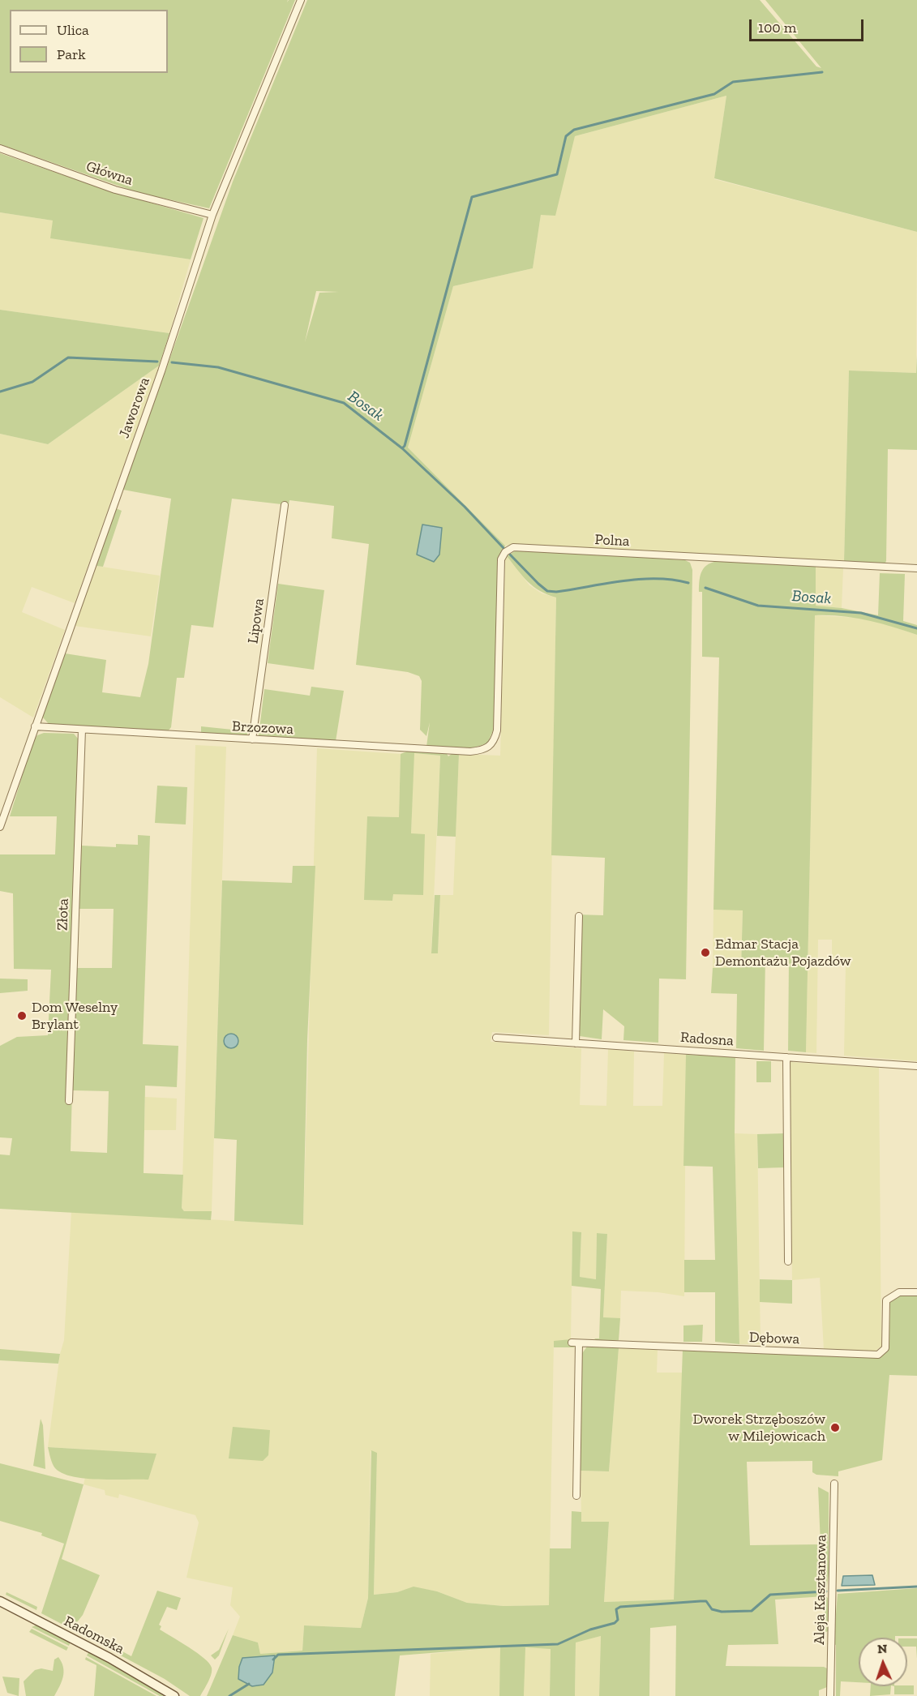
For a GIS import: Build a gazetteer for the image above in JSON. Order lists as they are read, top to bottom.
{
  "streets": {
    "main road": ["Radomska"],
    "street": [
      "Główna",
      "Jaworowa",
      "Polna",
      "Lipowa",
      "Brzozowa",
      "Złota",
      "Radosna",
      "Dębowa",
      "Aleja Kasztanowa"
    ]
  },
  "crossings": [
    ["Główna", "Jaworowa"],
    ["Jaworowa", "Brzozowa"],
    ["Polna", "Brzozowa"],
    ["Lipowa", "Brzozowa"],
    ["Brzozowa", "Złota"]
  ],
  "water": ["Bosak"],
  "places": ["Edmar Stacja Demontażu Pojazdów", "Dom Weselny Brylant", "Dworek Strzęboszów w Milejowicach"],
  "legend": ["Ulica", "Park"],
  "scale_bar": "100 m",
  "north": "top"
}
